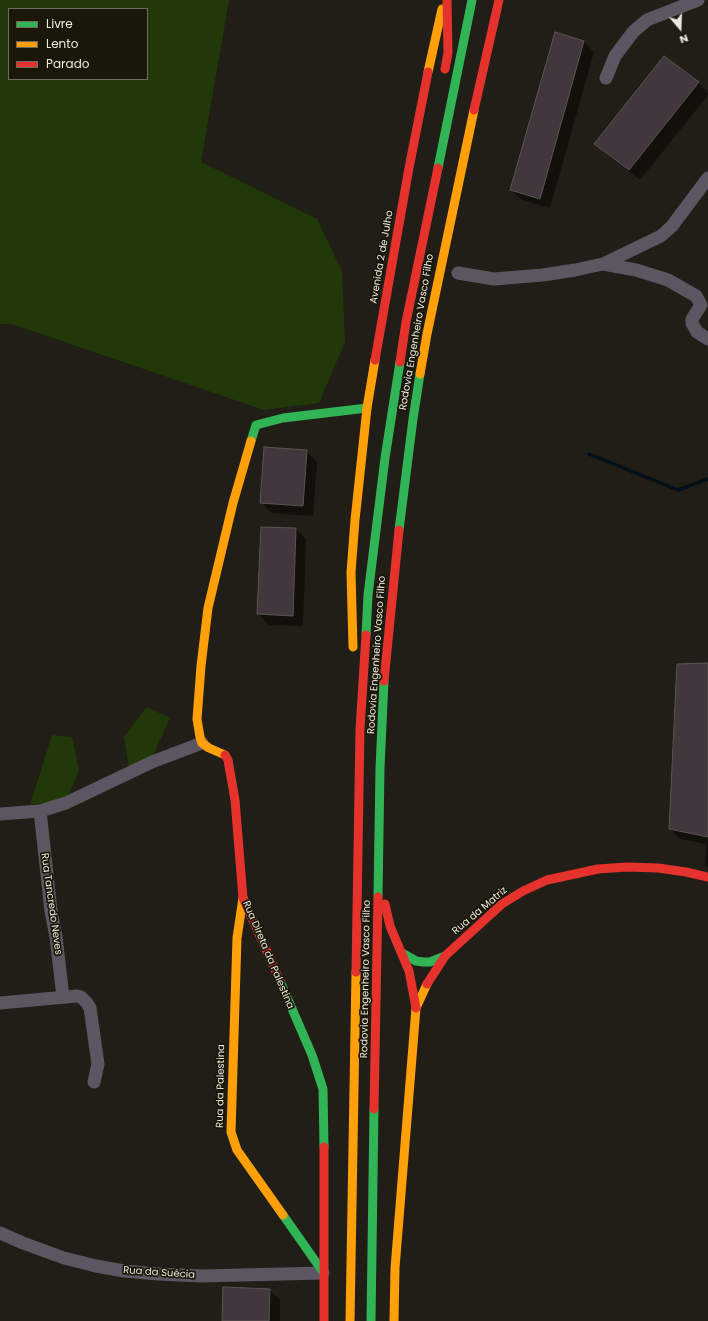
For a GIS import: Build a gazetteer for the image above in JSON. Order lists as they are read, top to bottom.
{
  "streets": {
    "main road": [
      "Avenida 2 de Julho",
      "Rodovia Engenheiro Vasco Filho",
      "Rua da Matriz",
      "Rua Direta da Palestina",
      "Rua da Palestina"
    ],
    "street": ["Rua Tancredo Neves", "Rua da Suécia"]
  },
  "crossings": [
    ["Rua Direta da Palestina", "Rua da Palestina"],
    ["Rua Direta da Palestina", "Rua da Suécia"],
    ["Rua da Palestina", "Rua da Suécia"]
  ],
  "legend": ["Livre", "Lento", "Parado"],
  "north": "bottom"
}
